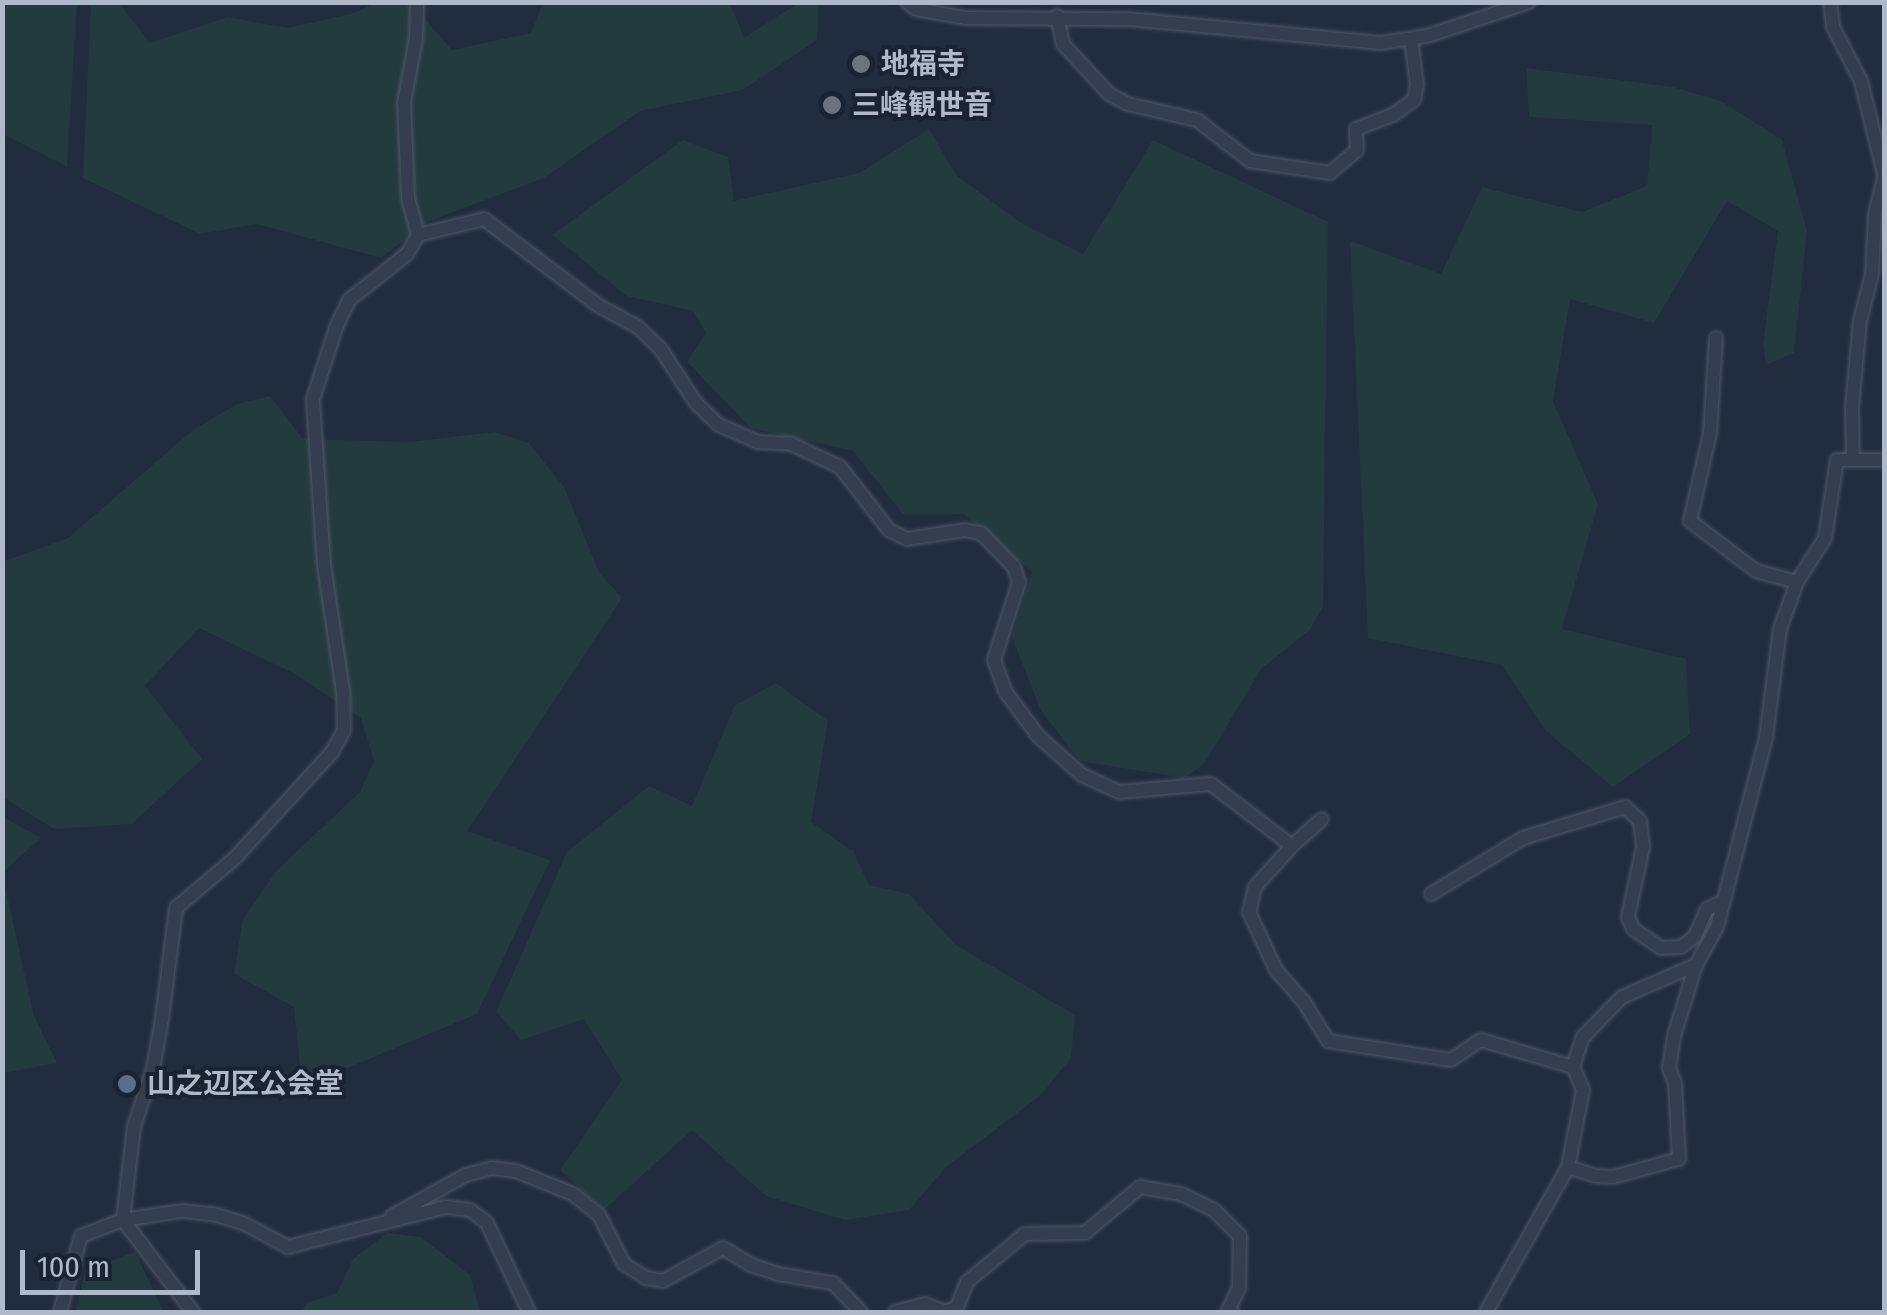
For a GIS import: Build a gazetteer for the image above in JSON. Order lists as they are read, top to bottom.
{
  "places": ["地福寺", "三峰観世音", "山之辺区公会堂"],
  "scale_bar": "100 m"
}
